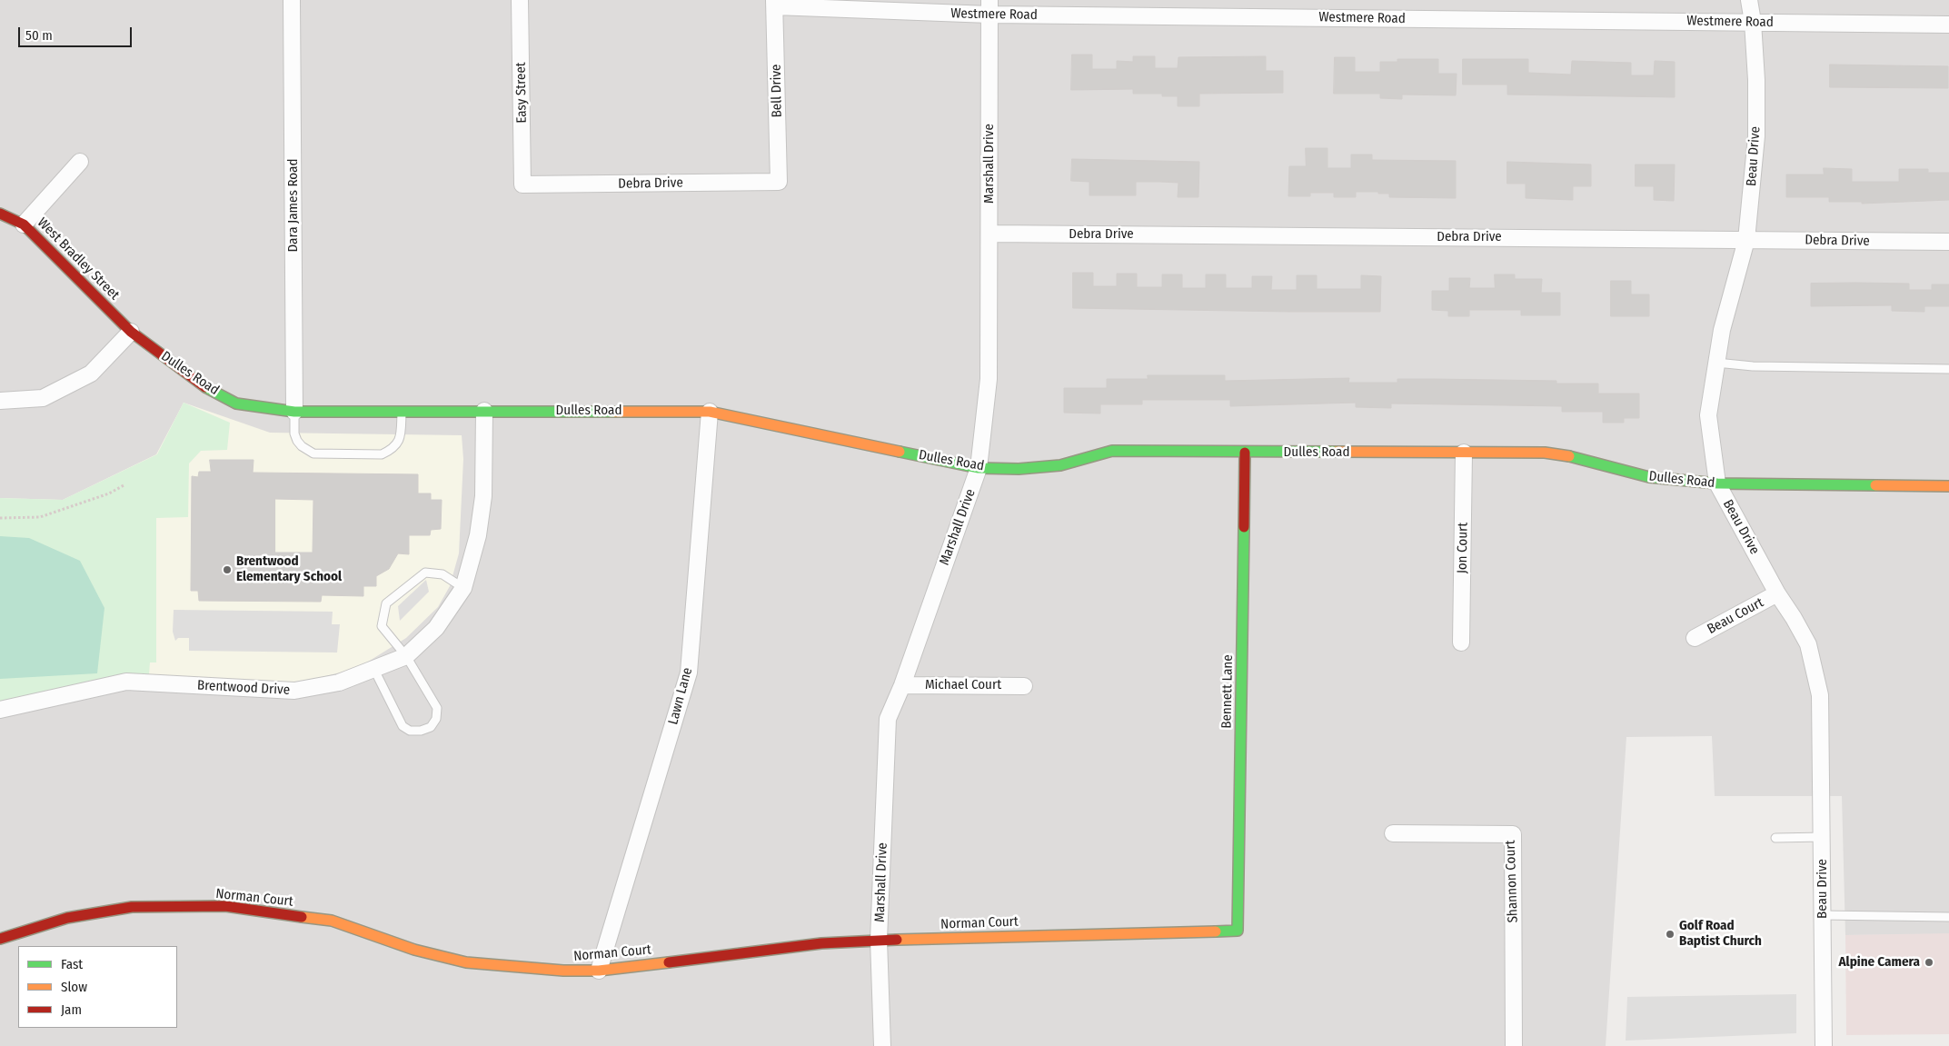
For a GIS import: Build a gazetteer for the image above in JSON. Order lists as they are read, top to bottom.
{
  "streets": {
    "street": [
      "Westmere Road",
      "Bell Drive",
      "Easy Street",
      "Beau Drive",
      "Marshall Drive",
      "Debra Drive",
      "Dara James Road",
      "West Bradley Street",
      "Dulles Road",
      "Jon Court",
      "Beau Court",
      "Michael Court",
      "Brentwood Drive",
      "Bennett Lane",
      "Lawn Lane",
      "Shannon Court",
      "Norman Court"
    ]
  },
  "crossings": [
    ["Westmere Road", "Bell Drive"],
    ["Westmere Road", "Beau Drive"],
    ["Westmere Road", "Marshall Drive"],
    ["Bell Drive", "Debra Drive"],
    ["Easy Street", "Debra Drive"],
    ["Beau Drive", "Debra Drive"],
    ["Beau Drive", "Dulles Road"],
    ["Beau Drive", "Beau Court"],
    ["Marshall Drive", "Debra Drive"],
    ["Marshall Drive", "Dulles Road"],
    ["Marshall Drive", "Michael Court"],
    ["Marshall Drive", "Norman Court"],
    ["Dara James Road", "Dulles Road"],
    ["West Bradley Street", "Dulles Road"],
    ["Dulles Road", "Jon Court"],
    ["Dulles Road", "Brentwood Drive"],
    ["Dulles Road", "Bennett Lane"],
    ["Dulles Road", "Lawn Lane"],
    ["Bennett Lane", "Norman Court"],
    ["Lawn Lane", "Norman Court"]
  ],
  "places": ["Brentwood Elementary School", "Golf Road Baptist Church", "Alpine Camera"],
  "legend": ["Fast", "Slow", "Jam"],
  "scale_bar": "50 m"
}
